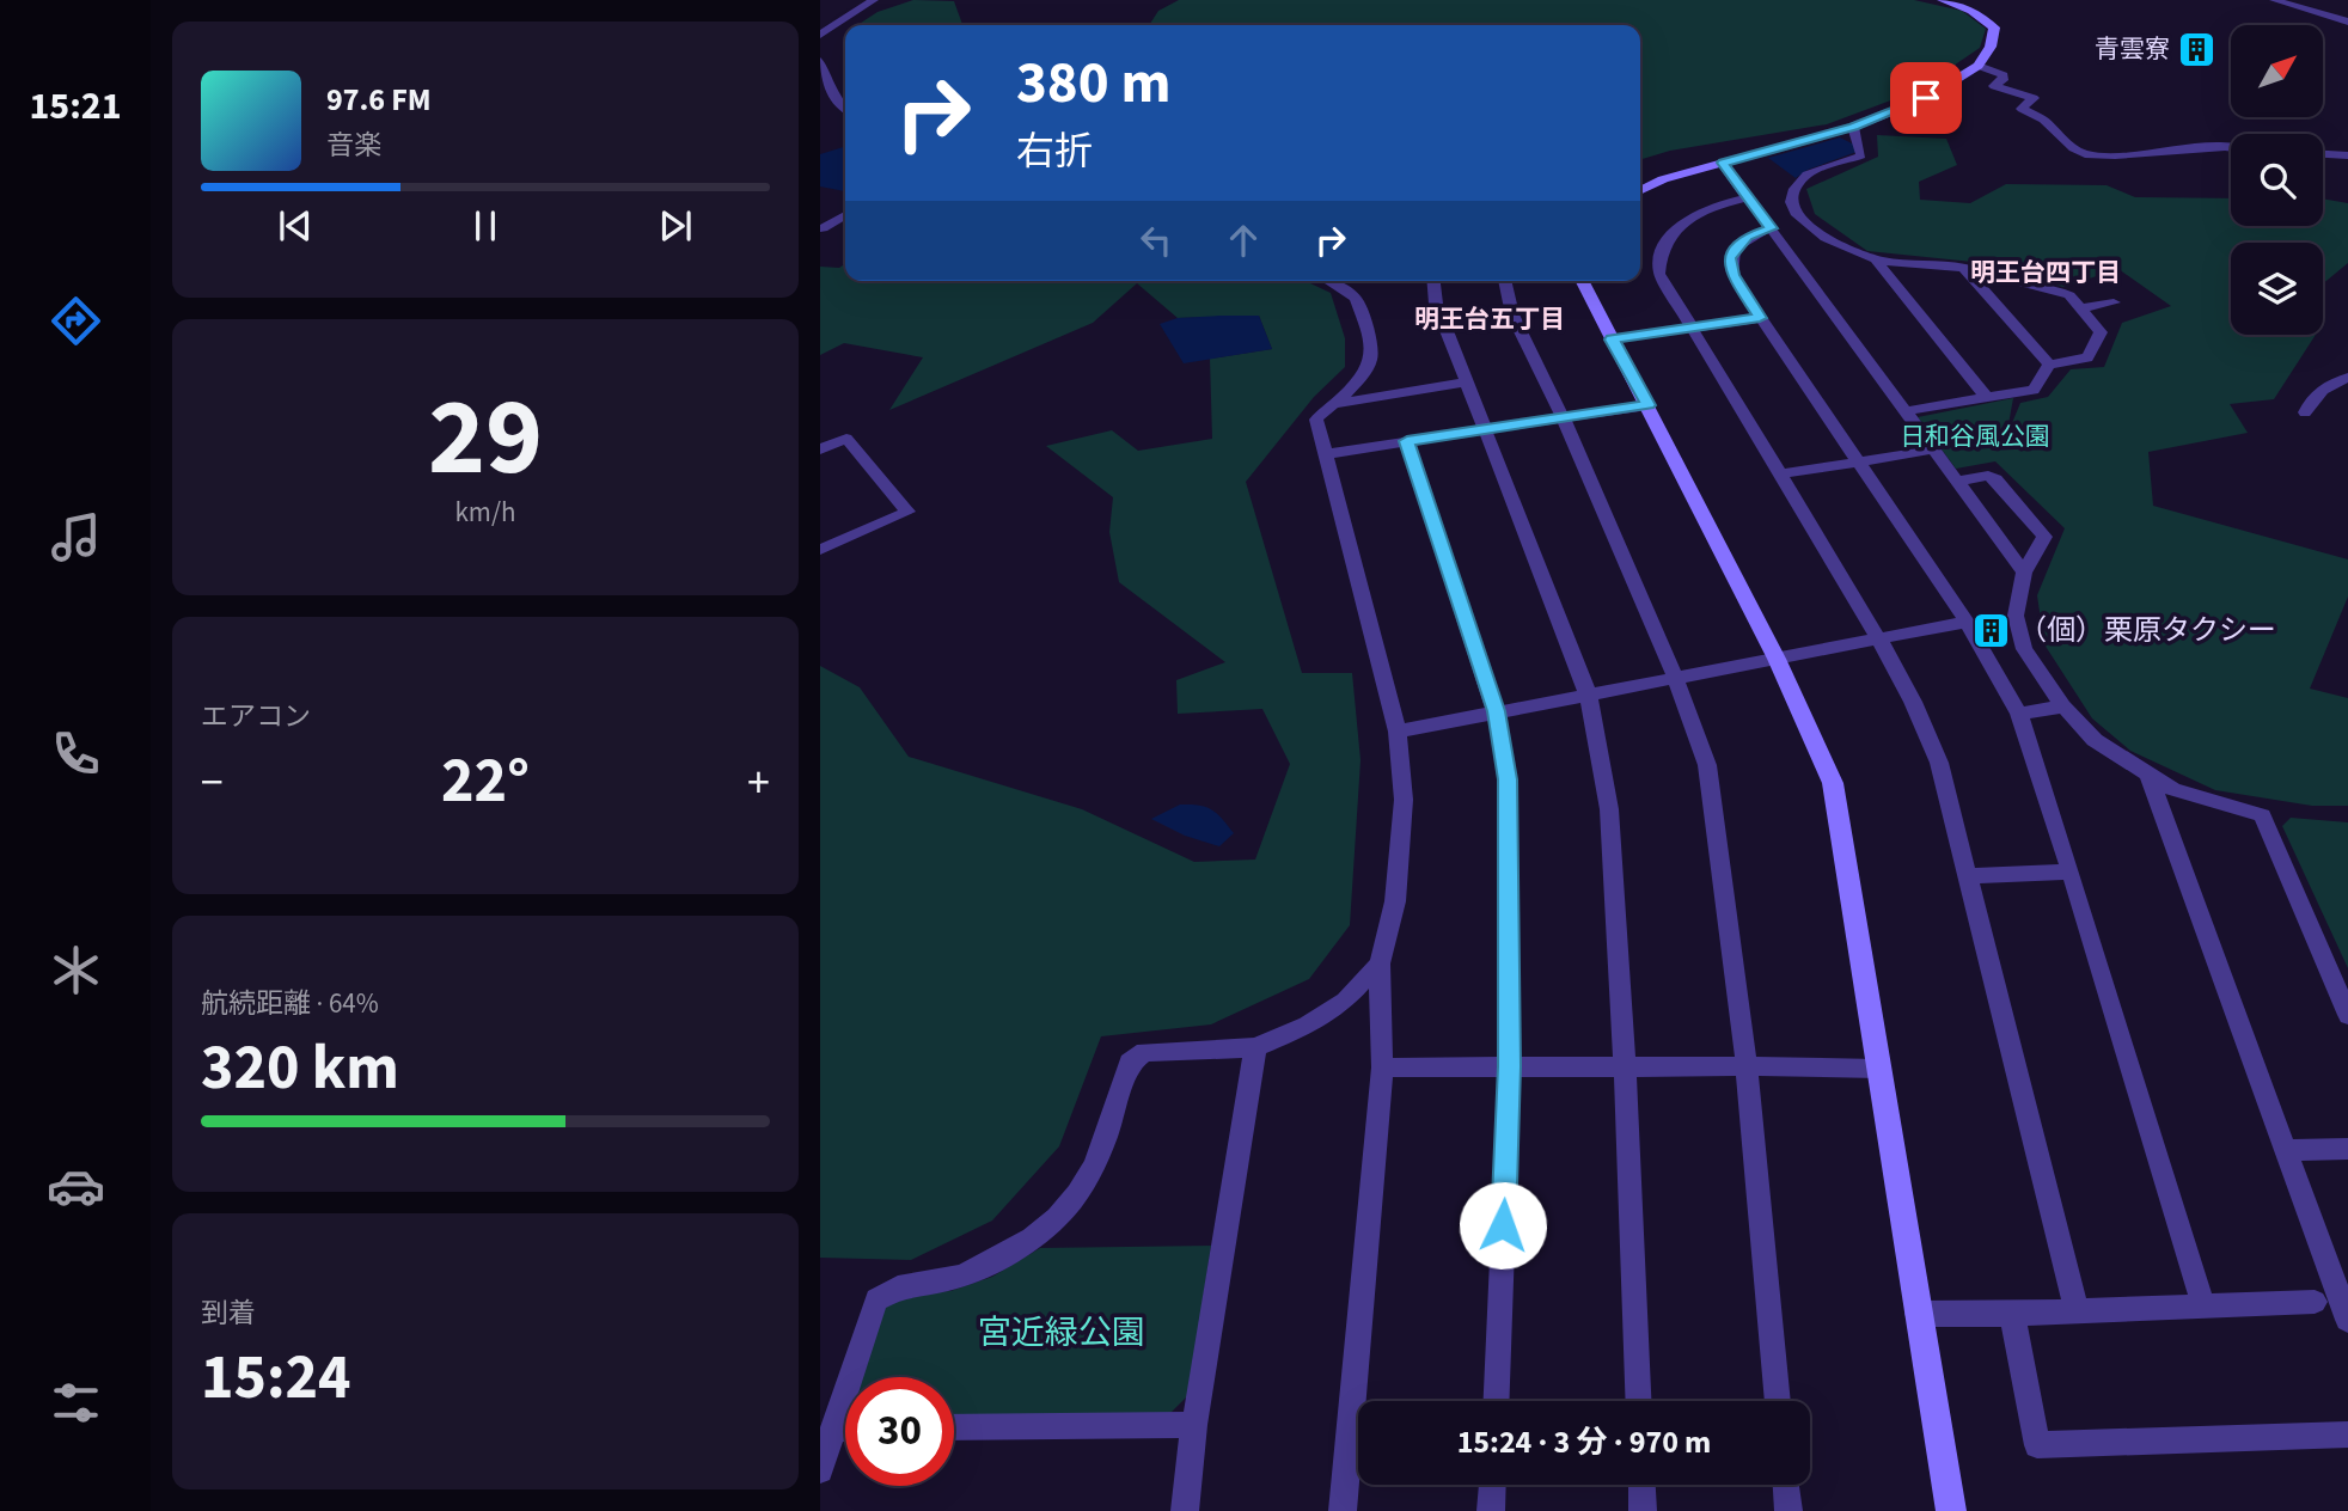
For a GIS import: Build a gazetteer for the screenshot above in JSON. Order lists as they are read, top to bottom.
{
  "districts": ["明王台四丁目", "明王台五丁目"],
  "parks": ["日和谷風公園", "宮近緑公園"],
  "places": {
    "building": ["青雲寮", "（個）栗原タクシー"]
  },
  "north": "top right",
  "page": {
    "tabs": "15:21",
    "turn": ["380 m", "右折"],
    "song": ["97.6 FM", "音楽"],
    "tile": [
      ["29", "km/h"],
      "エアコン",
      ["航続距離 · 64%", "320 km"],
      ["到着", "15:24"]
    ],
    "heat": ["−", "22°", "+"],
    "limit": "30",
    "trip": "15:24 · 3 分 · 970 m"
  }
}
